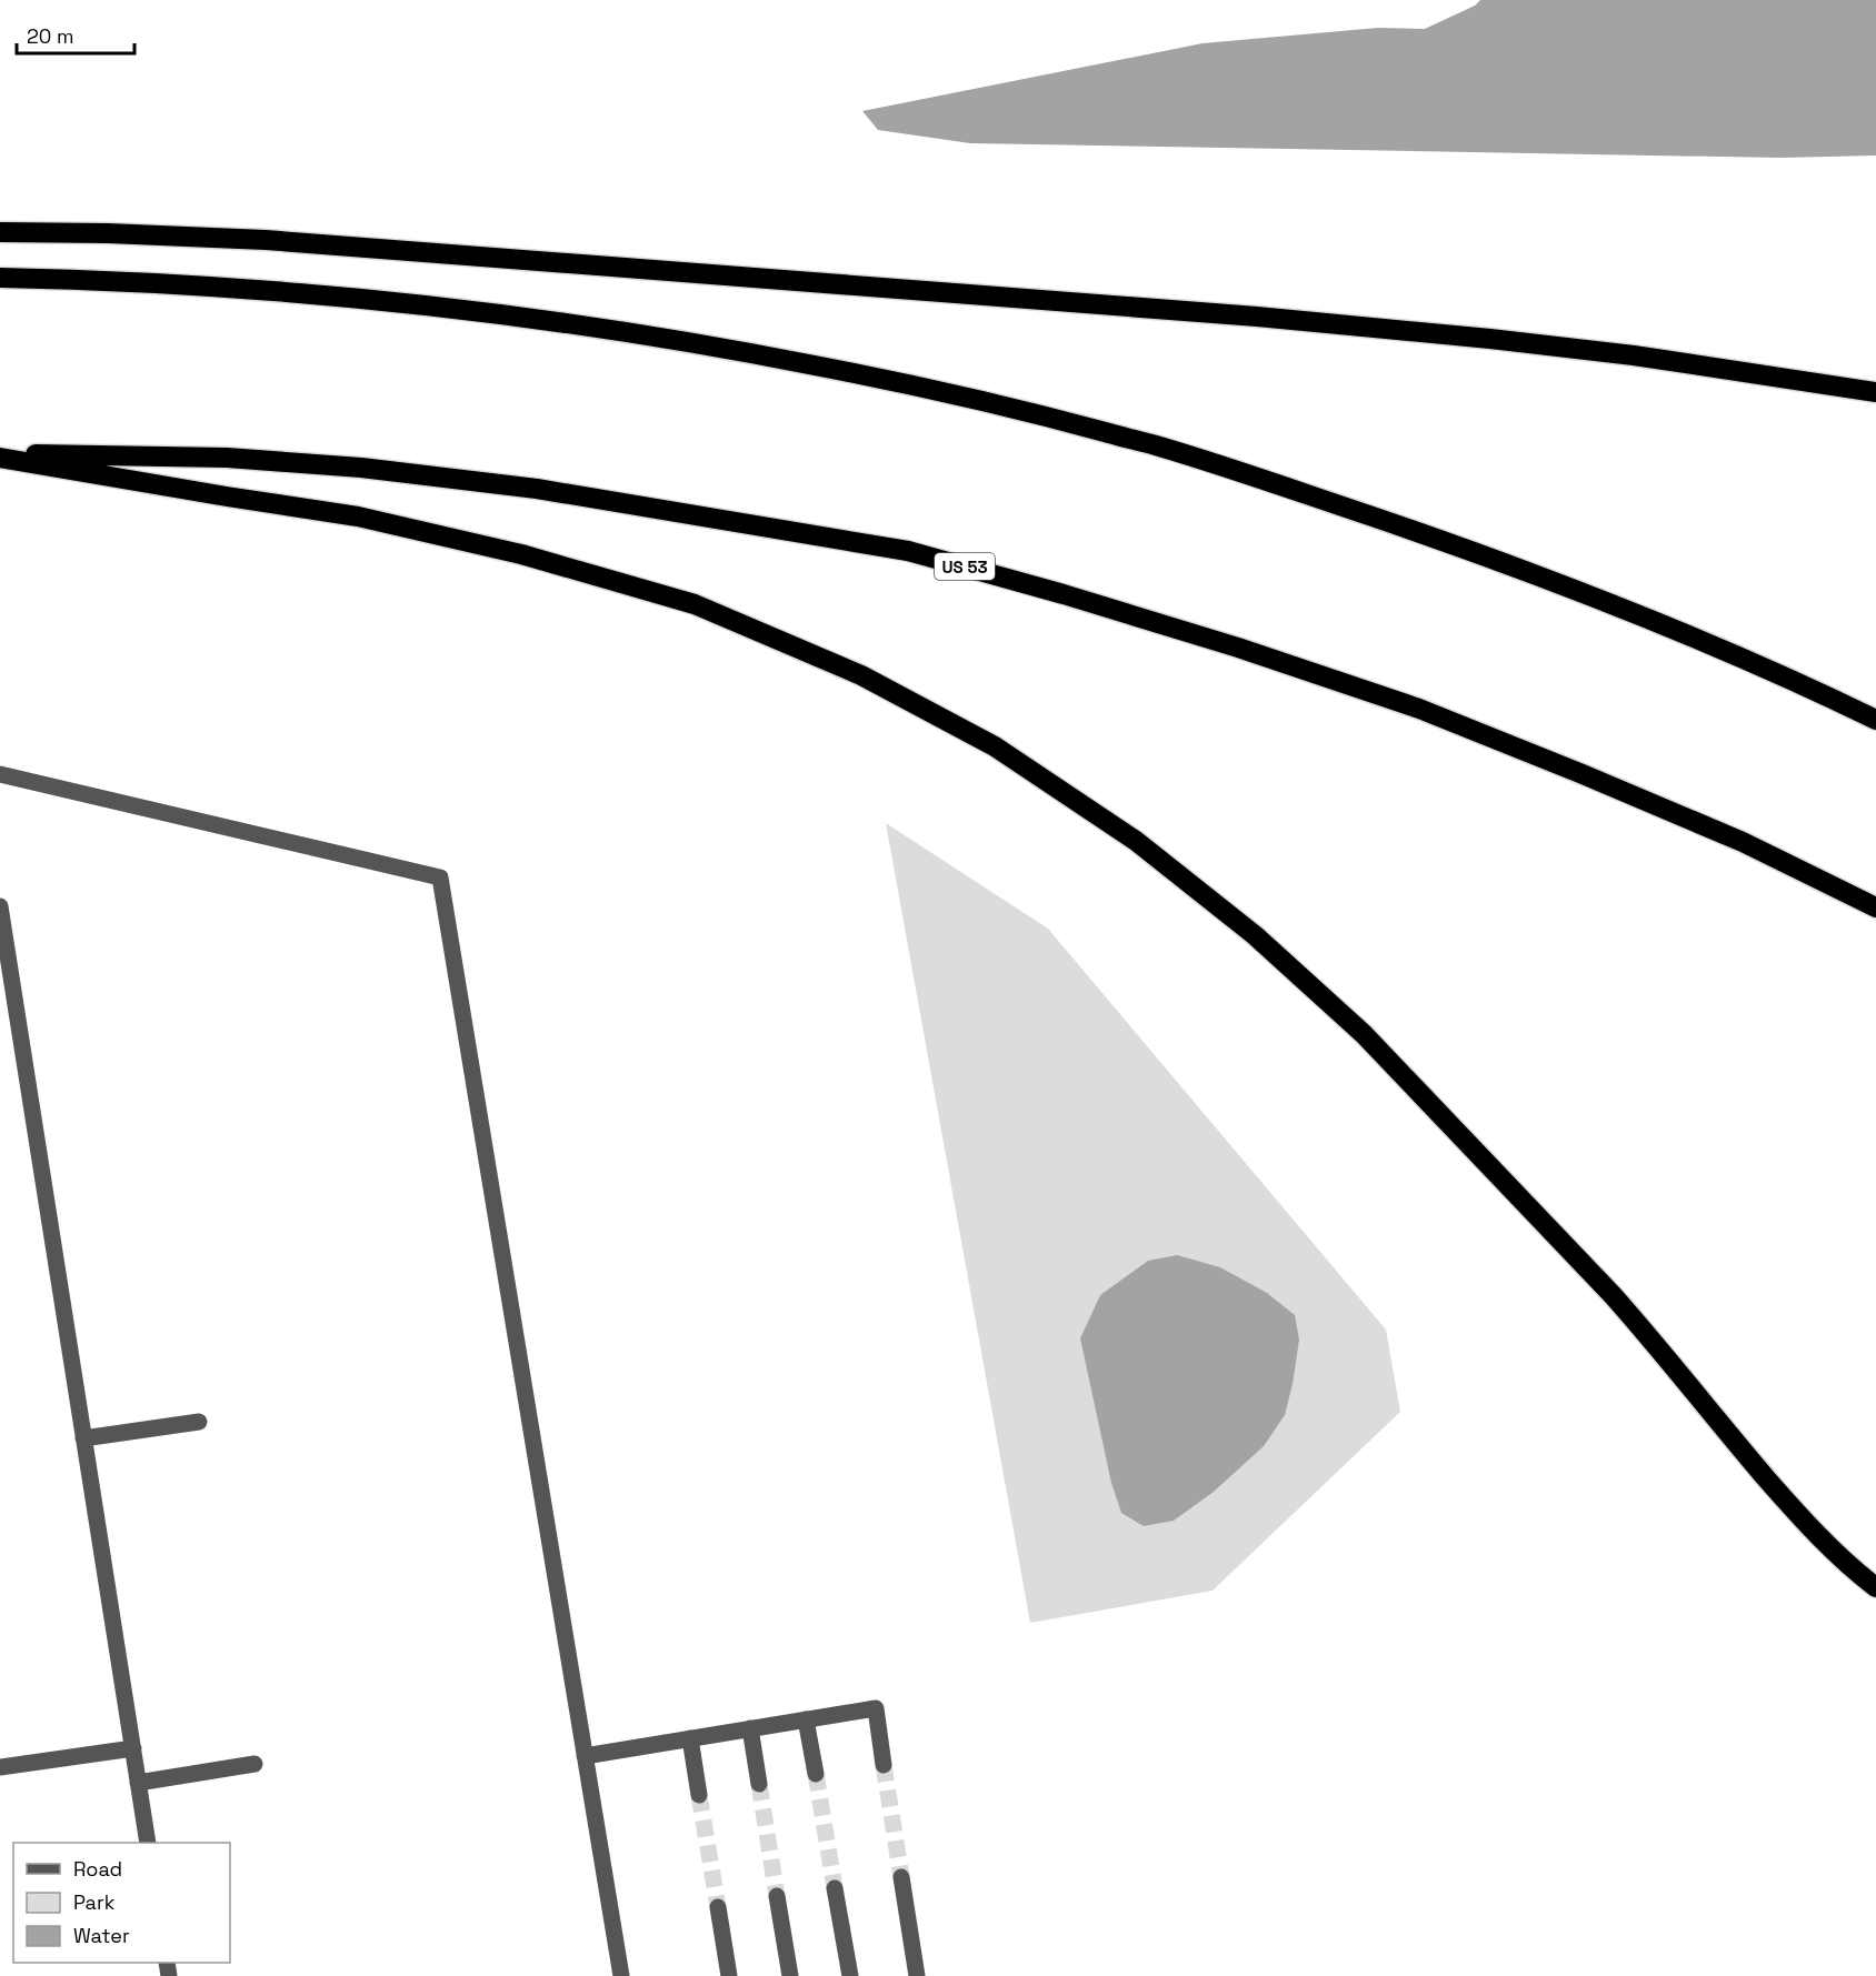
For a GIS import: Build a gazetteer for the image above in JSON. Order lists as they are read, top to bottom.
{
  "streets": {
    "highway": ["US 53"]
  },
  "legend": ["Road", "Park", "Water"],
  "scale_bar": "20 m"
}
